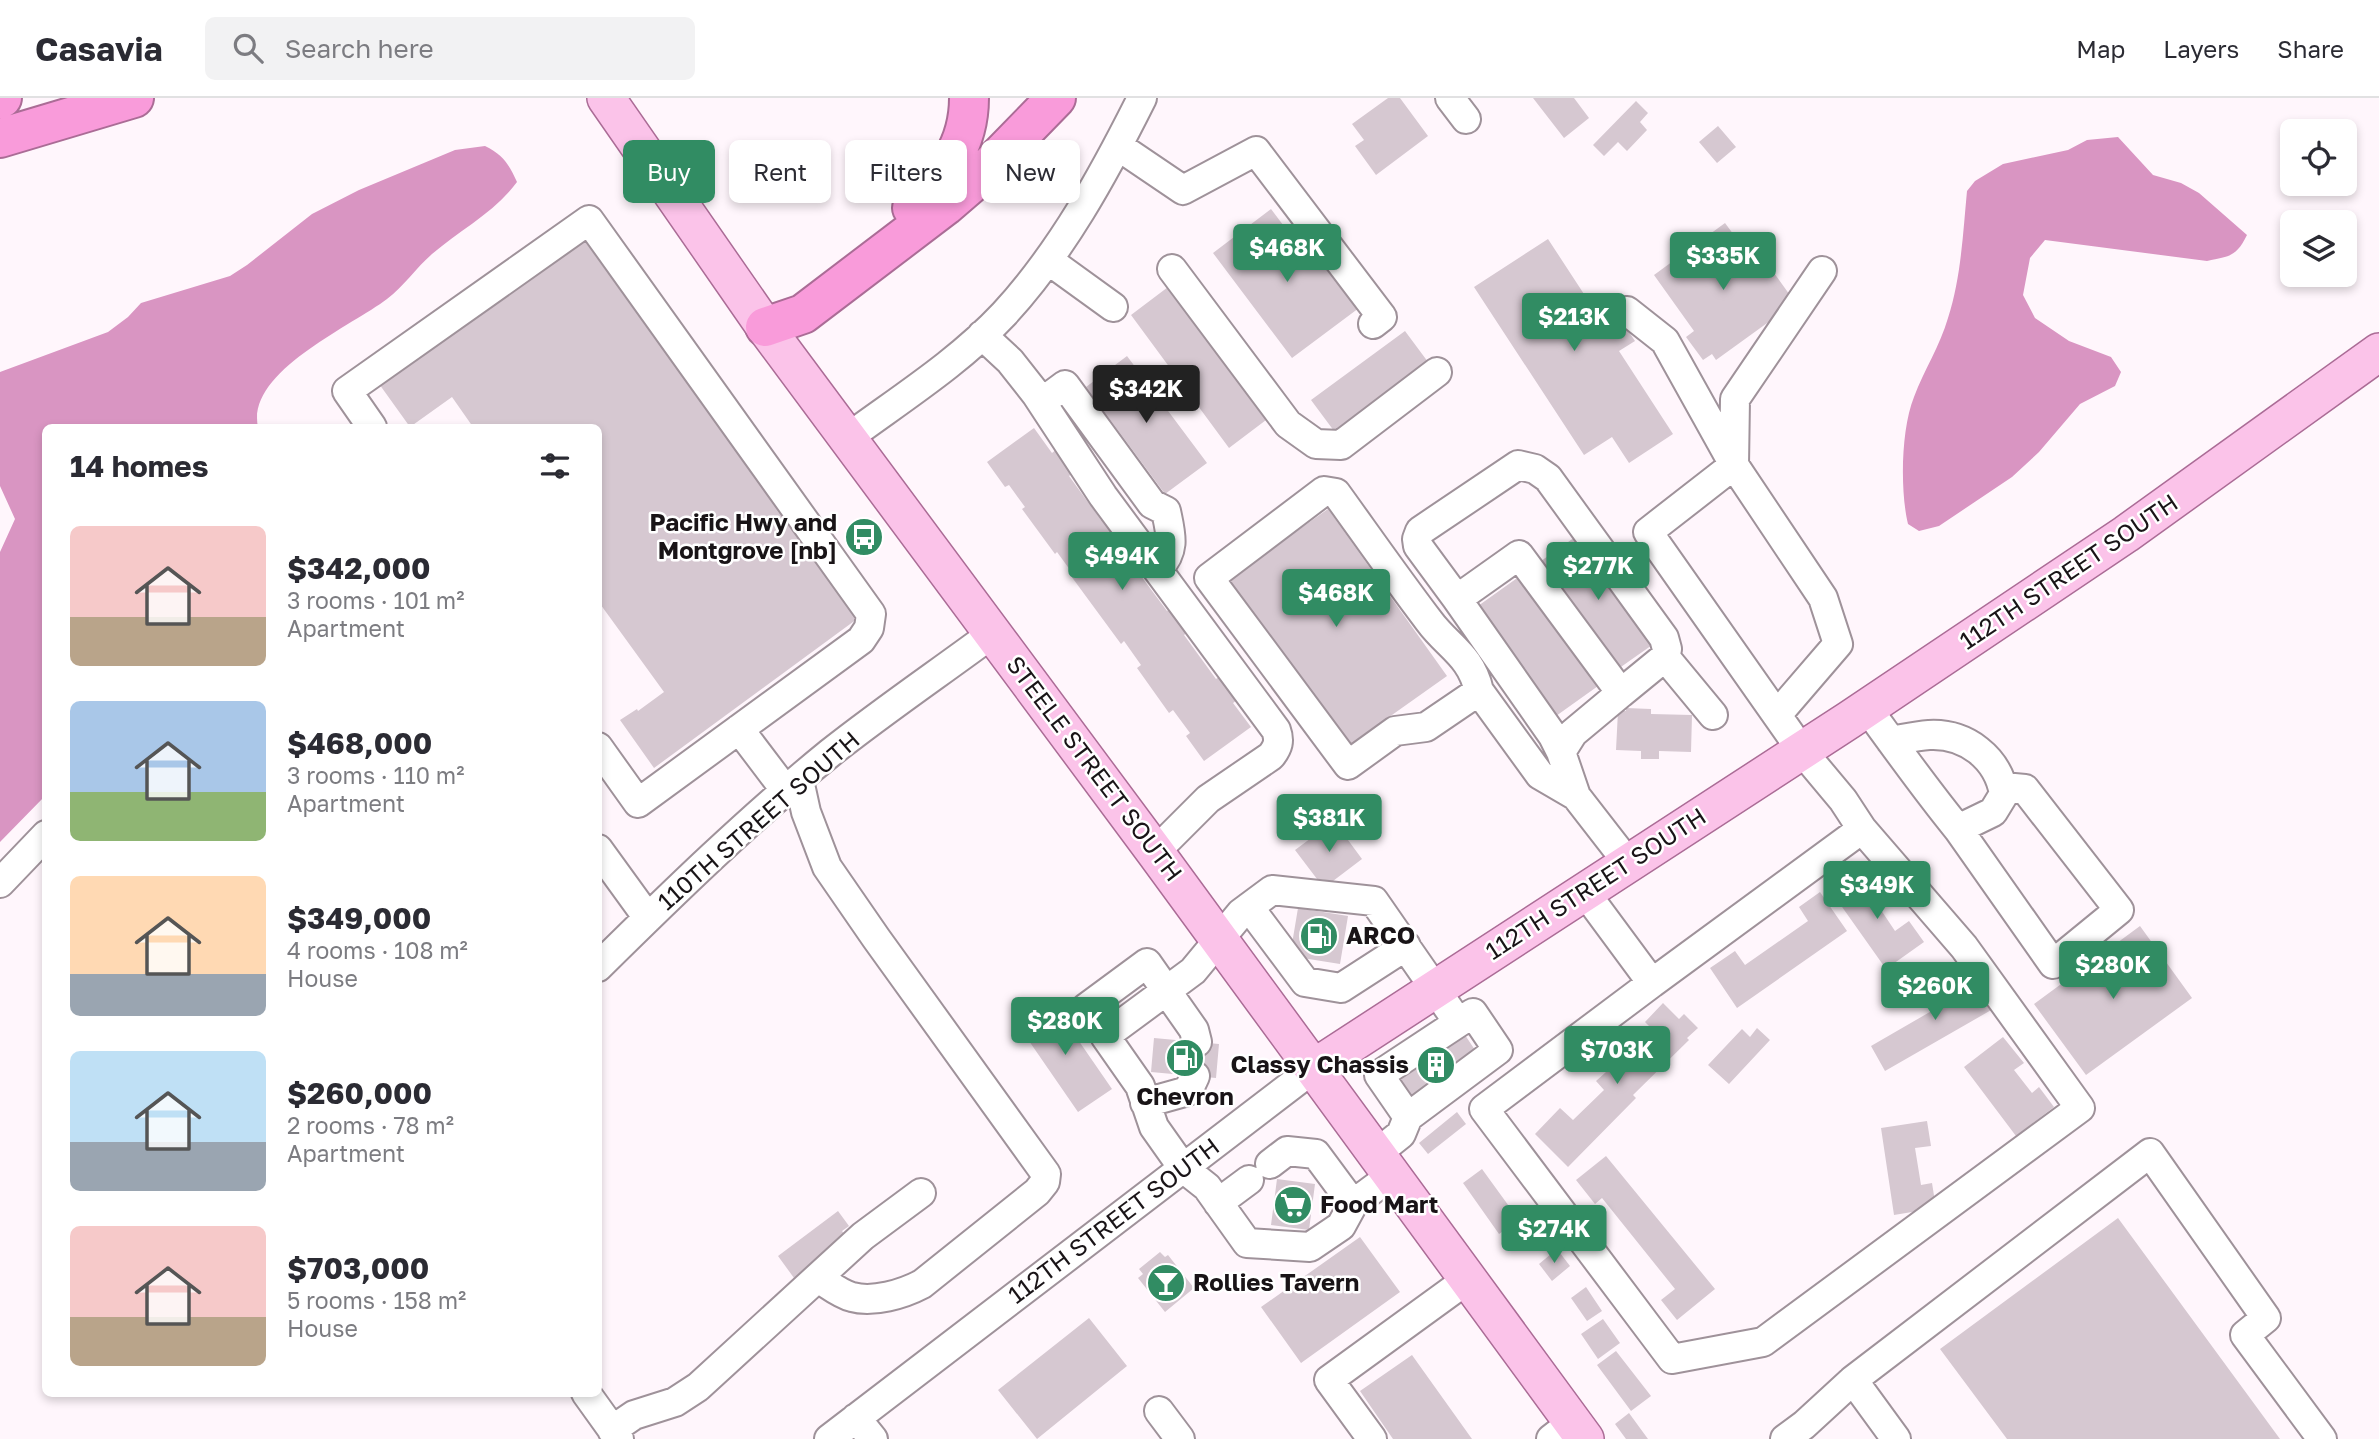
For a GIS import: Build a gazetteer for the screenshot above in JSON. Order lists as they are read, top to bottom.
{
  "streets": {
    "main road": ["112TH STREET SOUTH", "STEELE STREET SOUTH"],
    "street": ["110TH STREET SOUTH"]
  },
  "crossings": [
    ["112TH STREET SOUTH", "STEELE STREET SOUTH"],
    ["STEELE STREET SOUTH", "110TH STREET SOUTH"]
  ],
  "places": {
    "bus stop": ["Pacific Hwy and Montgrove [nb]"],
    "fuel station": ["ARCO", "Chevron"],
    "building": ["Classy Chassis"],
    "supermarket": ["Food Mart"],
    "bar": ["Rollies Tavern"]
  },
  "page": {
    "header": "Casavia",
    "search": "Search here",
    "nav": ["Map", "Layers", "Share"],
    "chip": [
      "Buy",
      "Rent",
      "Filters",
      "New"
    ],
    "price": [
      "$468K",
      "$335K",
      "$213K",
      "$342K",
      "$494K",
      "$277K",
      "$468K",
      "$381K",
      "$349K",
      "$280K",
      "$260K",
      "$280K",
      "$703K",
      "$274K"
    ],
    "heading": "14 homes",
    "list": [
      {
        "name": "$342,000",
        "note": "3 rooms · 101 m² · Apartment"
      },
      {
        "name": "$468,000",
        "note": "3 rooms · 110 m² · Apartment"
      },
      {
        "name": "$349,000",
        "note": "4 rooms · 108 m² · House"
      },
      {
        "name": "$260,000",
        "note": "2 rooms · 78 m² · Apartment"
      },
      {
        "name": "$703,000",
        "note": "5 rooms · 158 m² · House"
      }
    ]
  }
}
